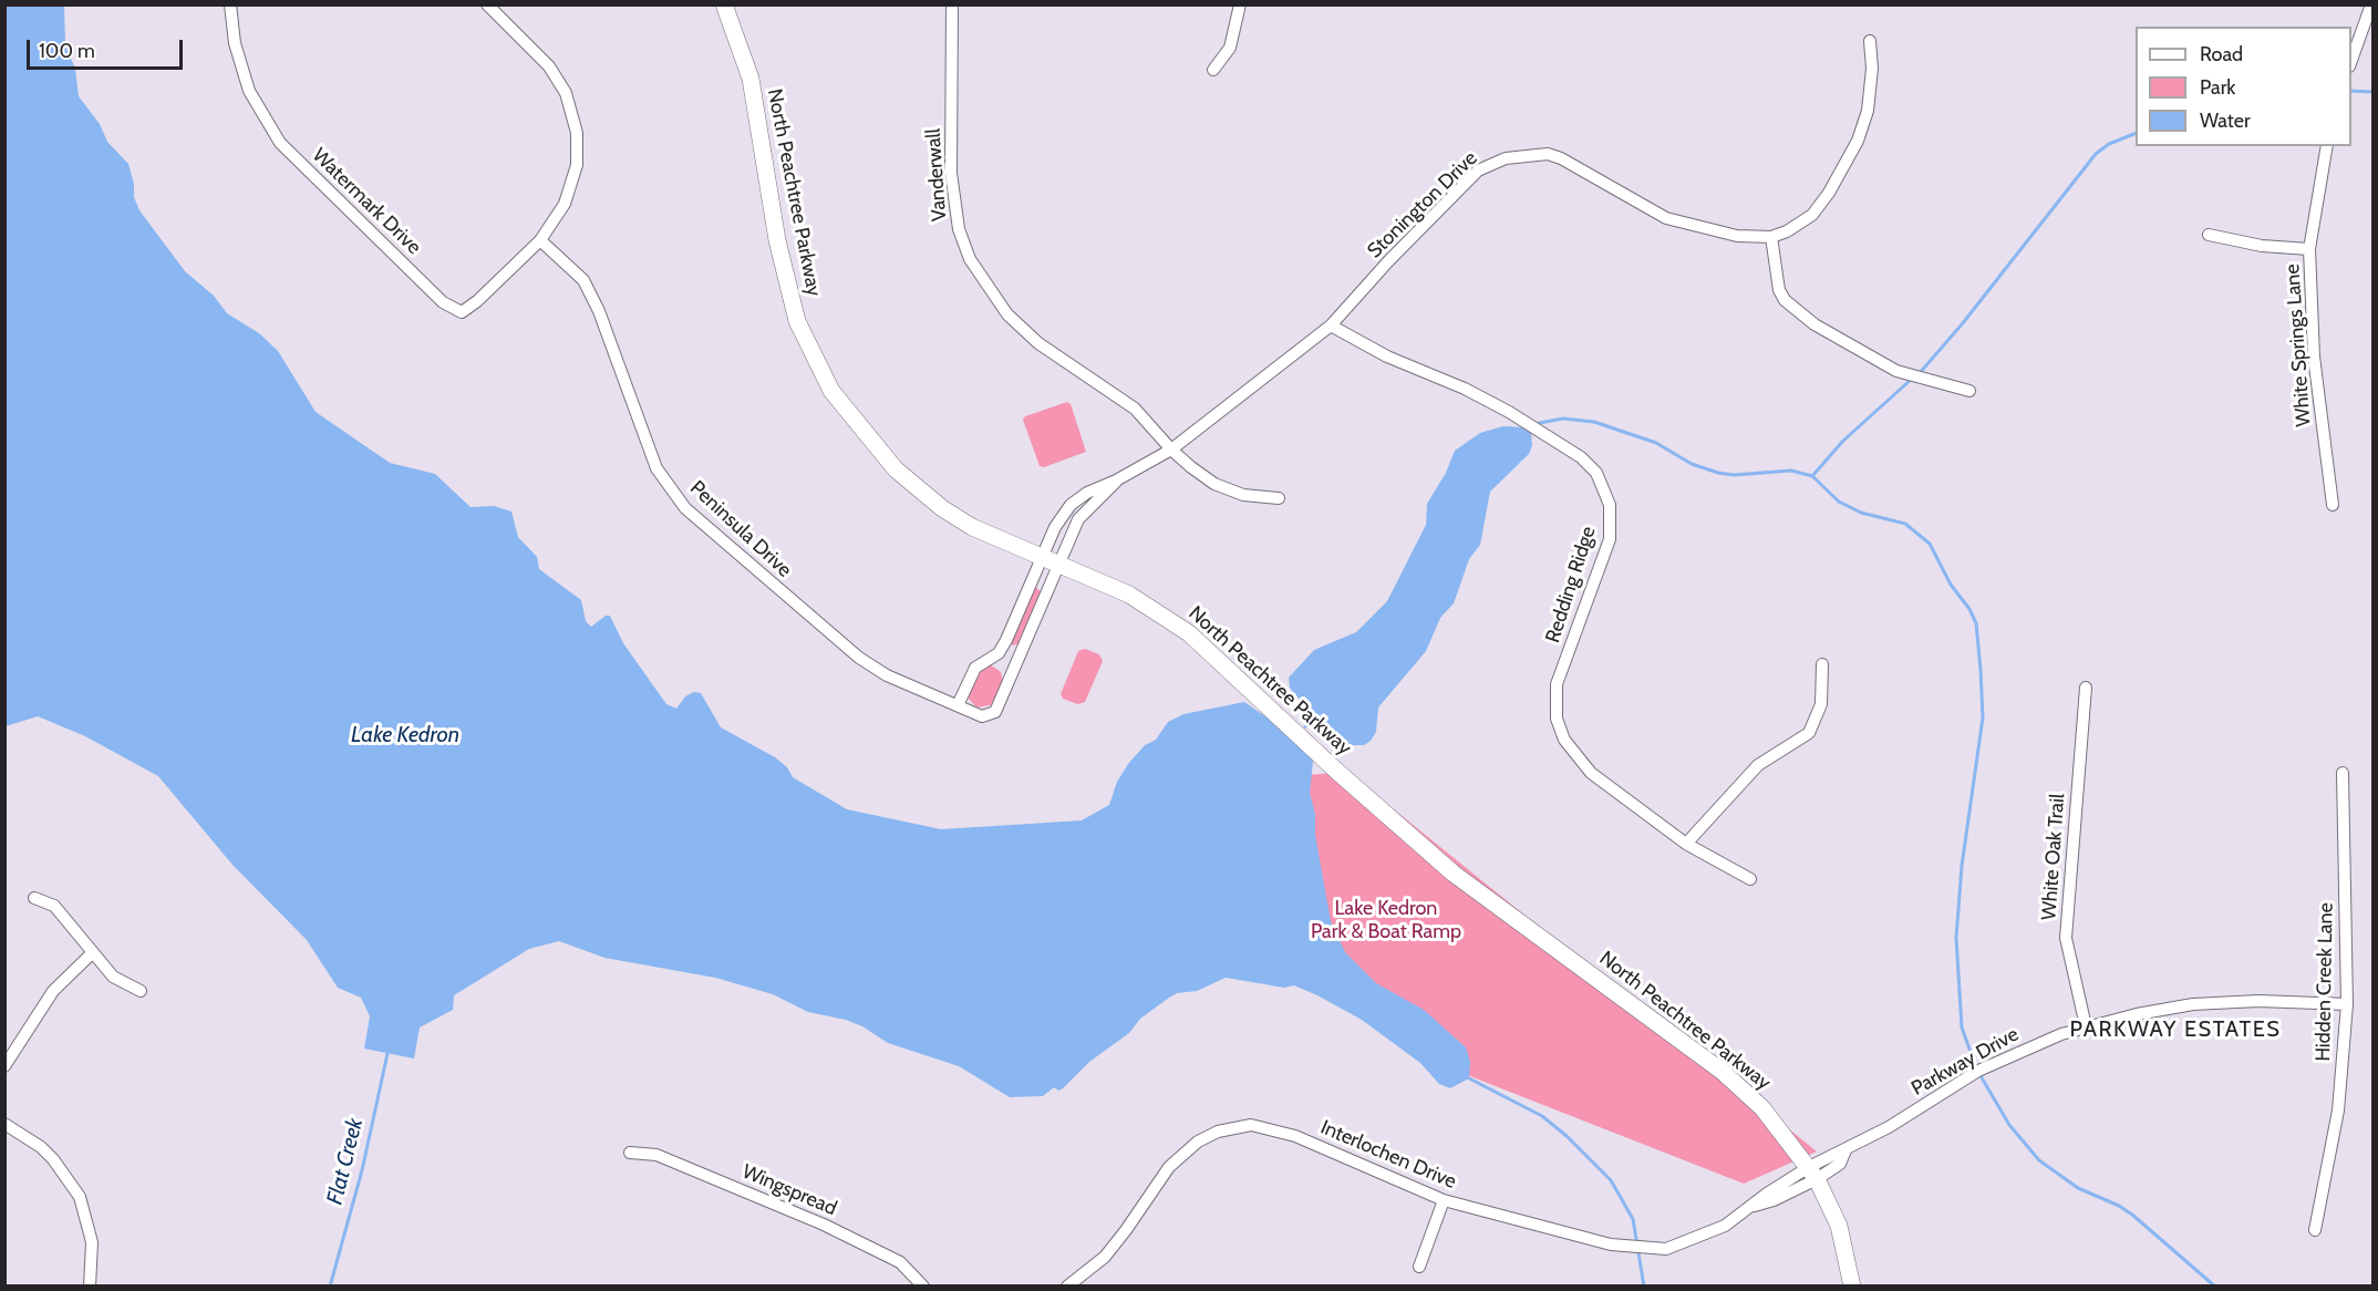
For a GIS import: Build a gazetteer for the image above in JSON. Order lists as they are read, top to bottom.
{
  "streets": {
    "street": [
      "Vanderwall",
      "North Peachtree Parkway",
      "Watermark Drive",
      "Stonington Drive",
      "White Springs Lane",
      "Peninsula Drive",
      "Redding Ridge",
      "White Oak Trail",
      "Hidden Creek Lane",
      "Parkway Drive",
      "Interlochen Drive",
      "Wingspread"
    ]
  },
  "crossings": [
    ["Vanderwall", "Stonington Drive"],
    ["North Peachtree Parkway", "Stonington Drive"],
    ["North Peachtree Parkway", "Peninsula Drive"],
    ["North Peachtree Parkway", "Parkway Drive"],
    ["North Peachtree Parkway", "Interlochen Drive"],
    ["Watermark Drive", "Peninsula Drive"],
    ["Stonington Drive", "Peninsula Drive"],
    ["Stonington Drive", "Redding Ridge"],
    ["White Oak Trail", "Parkway Drive"],
    ["Hidden Creek Lane", "Parkway Drive"],
    ["Parkway Drive", "Interlochen Drive"]
  ],
  "districts": ["PARKWAY ESTATES"],
  "water": ["Lake Kedron", "Flat Creek"],
  "parks": ["Lake Kedron Park & Boat Ramp"],
  "legend": ["Road", "Park", "Water"],
  "scale_bar": "100 m"
}
